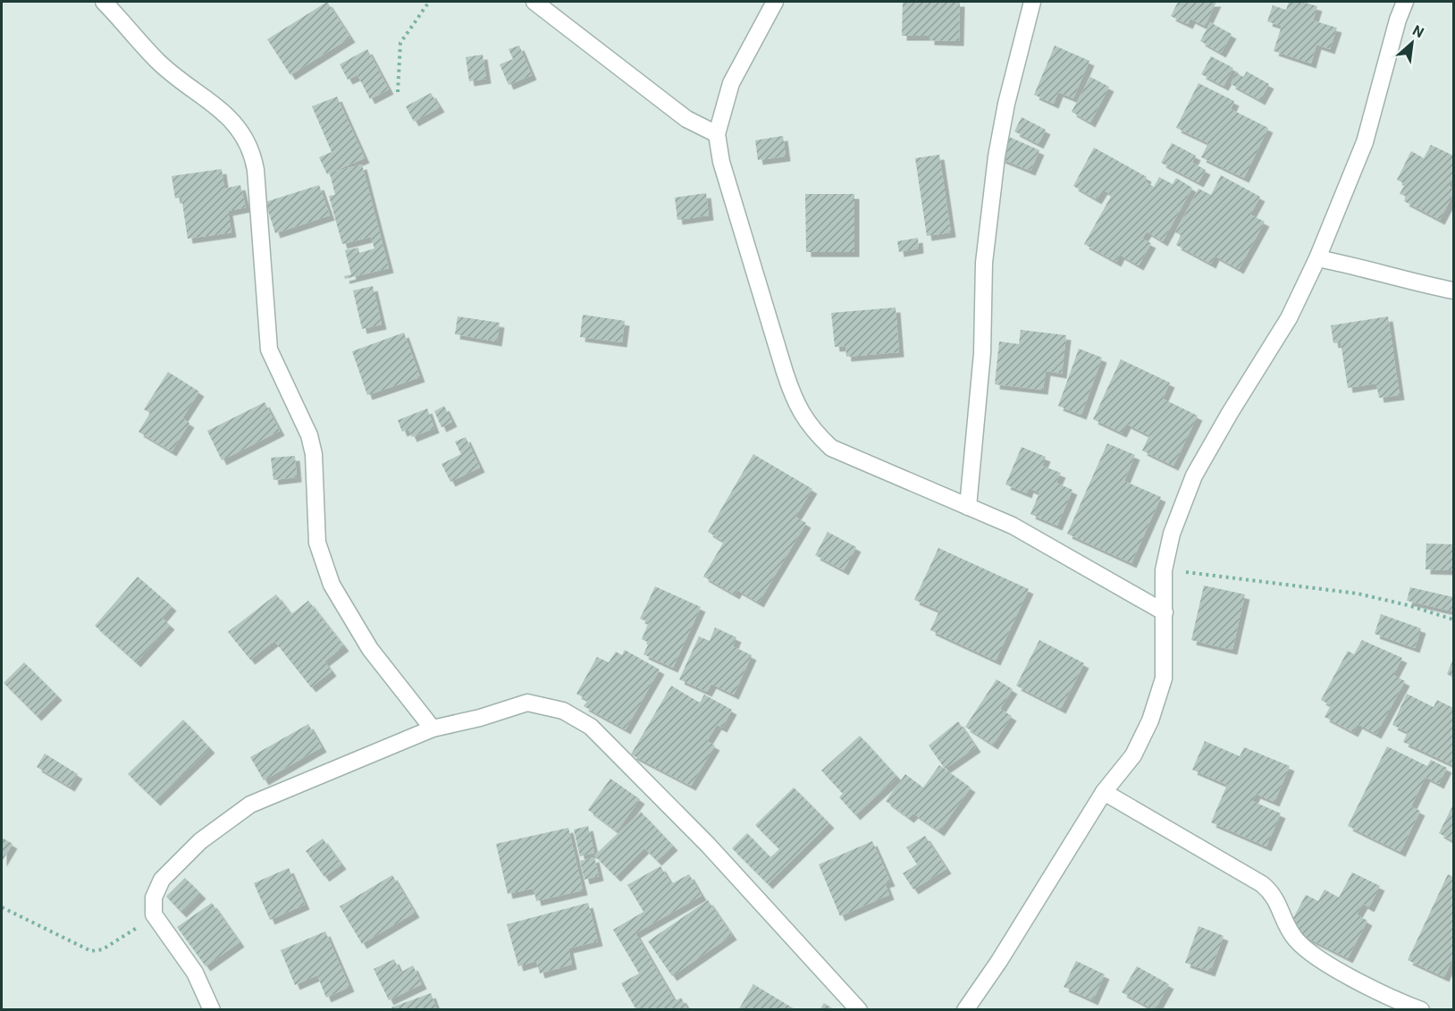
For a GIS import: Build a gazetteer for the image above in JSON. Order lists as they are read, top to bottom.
{
  "north": "top right"
}
